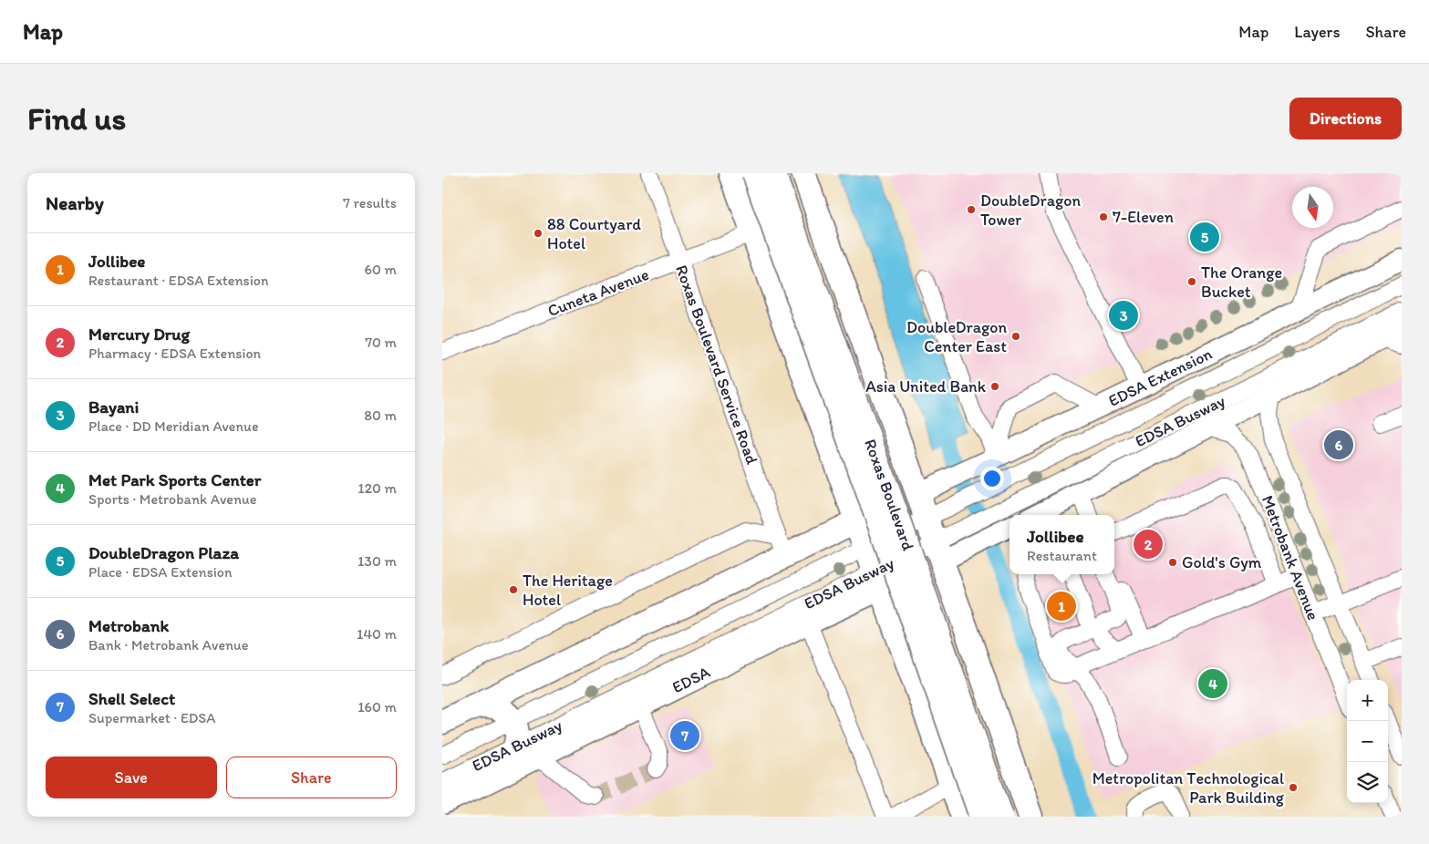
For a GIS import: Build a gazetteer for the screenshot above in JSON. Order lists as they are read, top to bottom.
{
  "streets": {
    "highway": ["Roxas Boulevard", "EDSA"],
    "main road": ["EDSA Extension"],
    "street": [
      "Cuneta Avenue",
      "Roxas Boulevard Service Road",
      "EDSA Busway",
      "Metrobank Avenue"
    ]
  },
  "crossings": [
    ["Cuneta Avenue", "Roxas Boulevard Service Road"],
    ["EDSA Busway", "EDSA"]
  ],
  "places": [
    "DoubleDragon Tower",
    "7-Eleven",
    "88 Courtyard Hotel",
    "The Orange Bucket",
    "DoubleDragon Center East",
    "Asia United Bank",
    "Gold's Gym",
    "The Heritage Hotel",
    "Metropolitan Technological Park Building"
  ],
  "north": "bottom",
  "page": {
    "header": "Map",
    "nav": ["Map", "Layers", "Share"],
    "buttons": [
      "Directions",
      ["Save", "Share"]
    ],
    "title": "Find us",
    "heading": ["Nearby", "7 results"],
    "pins": [
      "5",
      "3",
      "6",
      "2",
      "1",
      "4",
      "7"
    ],
    "list": [
      {
        "mark": "1",
        "name": "Jollibee",
        "note": "Restaurant · EDSA Extension",
        "value": "60 m"
      },
      {
        "mark": "2",
        "name": "Mercury Drug",
        "note": "Pharmacy · EDSA Extension",
        "value": "70 m"
      },
      {
        "mark": "3",
        "name": "Bayani",
        "note": "Place · DD Meridian Avenue",
        "value": "80 m"
      },
      {
        "mark": "4",
        "name": "Met Park Sports Center",
        "note": "Sports · Metrobank Avenue",
        "value": "120 m"
      },
      {
        "mark": "5",
        "name": "DoubleDragon Plaza",
        "note": "Place · EDSA Extension",
        "value": "130 m"
      },
      {
        "mark": "6",
        "name": "Metrobank",
        "note": "Bank · Metrobank Avenue",
        "value": "140 m"
      },
      {
        "mark": "7",
        "name": "Shell Select",
        "note": "Supermarket · EDSA",
        "value": "160 m"
      }
    ],
    "popup": ["Jollibee", "Restaurant"],
    "map_buttons": ["+", "−"]
  }
}
